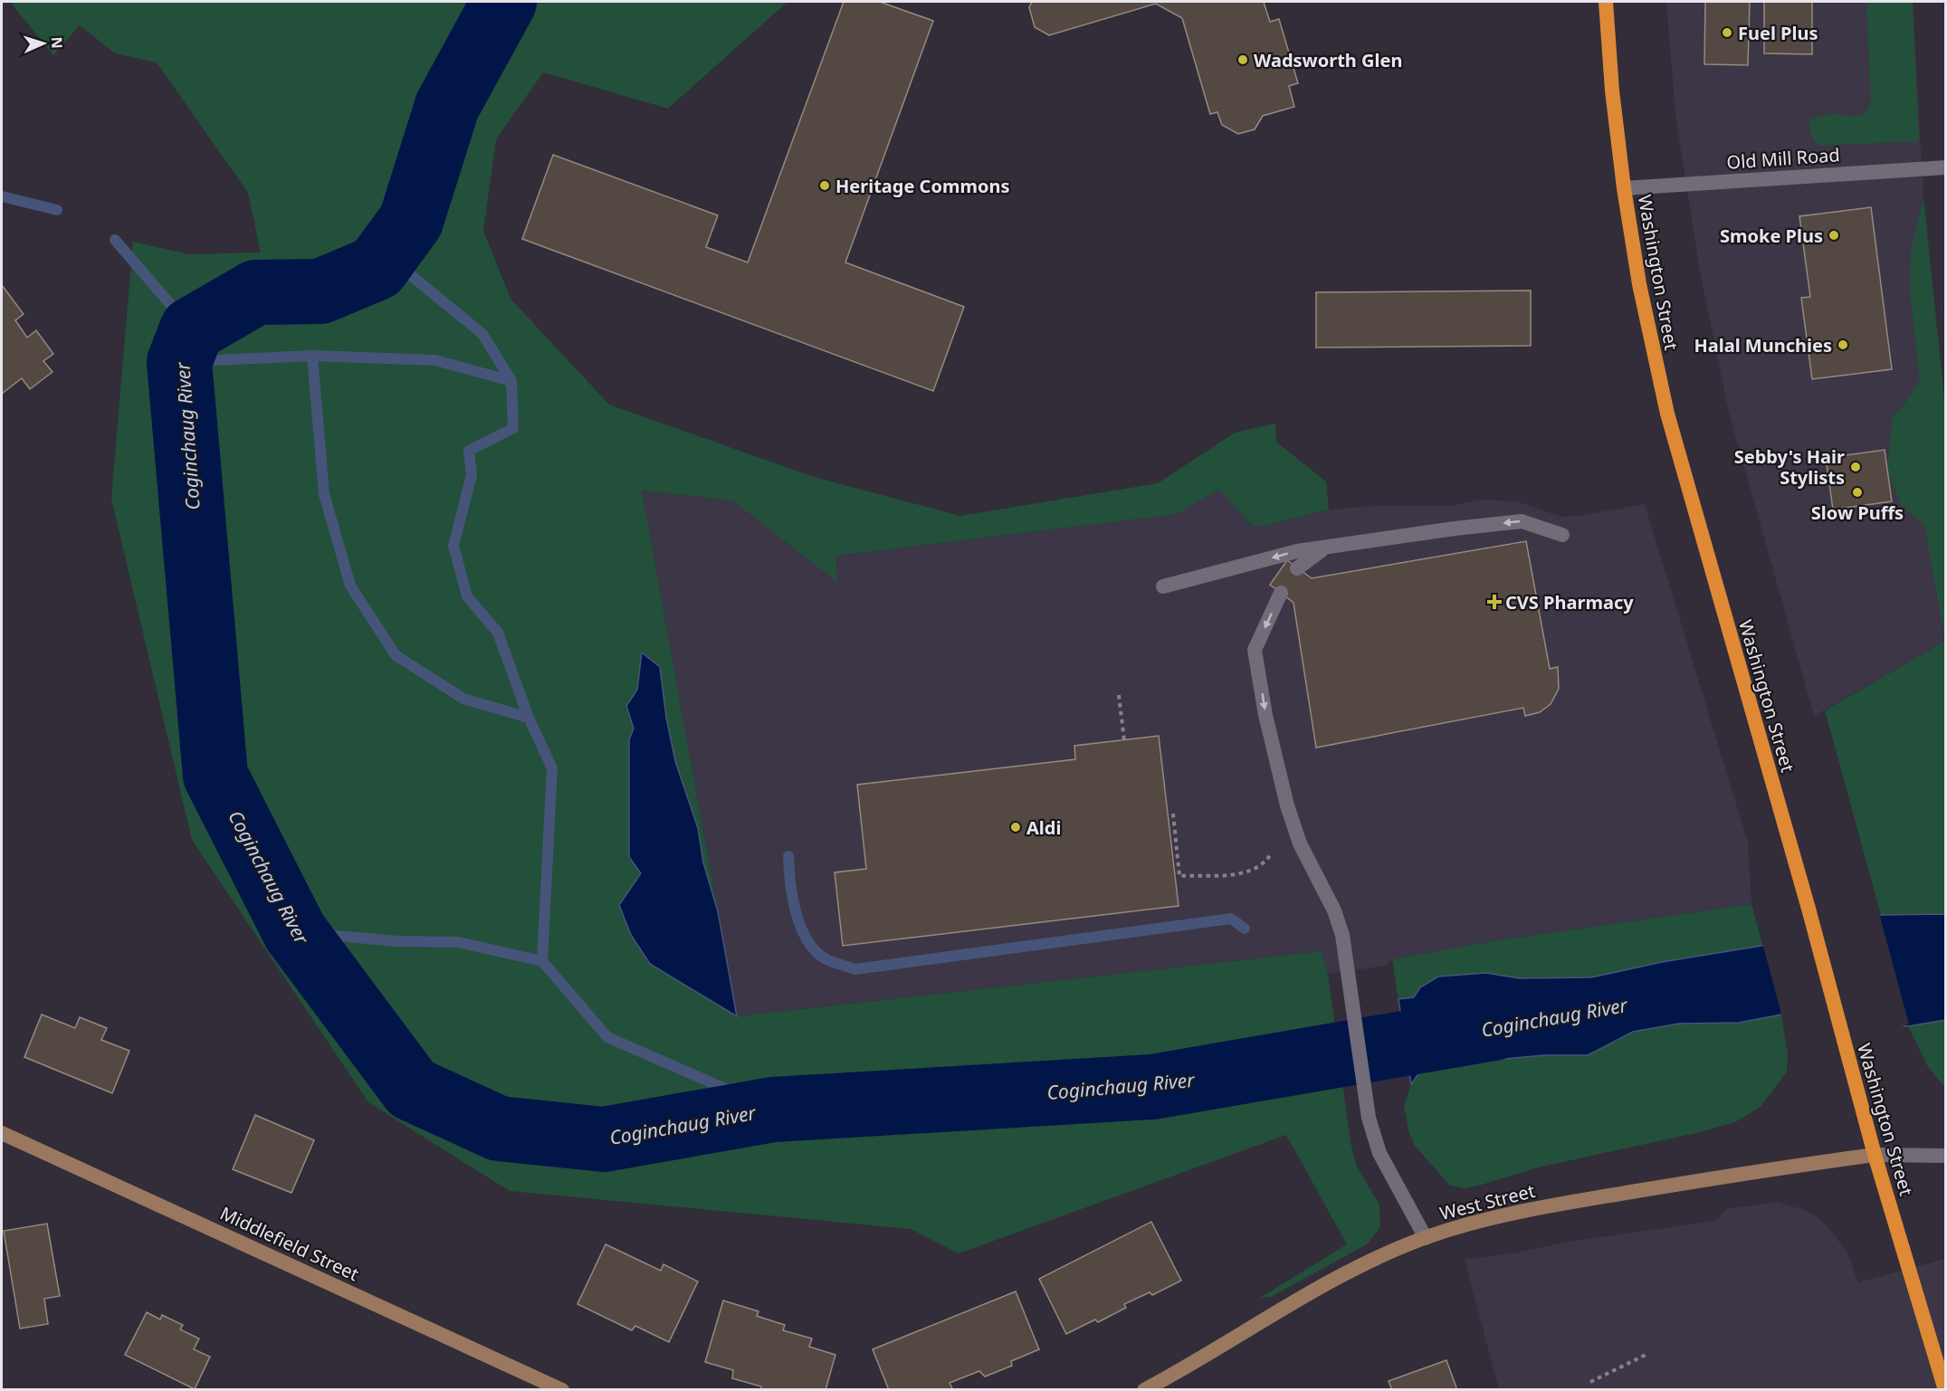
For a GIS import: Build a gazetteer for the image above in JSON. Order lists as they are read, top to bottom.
{
  "streets": {
    "highway": ["Washington Street"],
    "main road": ["West Street", "Middlefield Street"],
    "street": ["Old Mill Road"]
  },
  "crossings": [
    ["Old Mill Road", "Washington Street"],
    ["Washington Street", "West Street"]
  ],
  "water": ["Coginchaug River"],
  "places": {
    "other": [
      "Fuel Plus",
      "Wadsworth Glen",
      "Heritage Commons",
      "Smoke Plus",
      "Halal Munchies",
      "Sebby's Hair Stylists",
      "Slow Puffs",
      "Aldi"
    ],
    "health": ["CVS Pharmacy"]
  },
  "north": "right"
}
